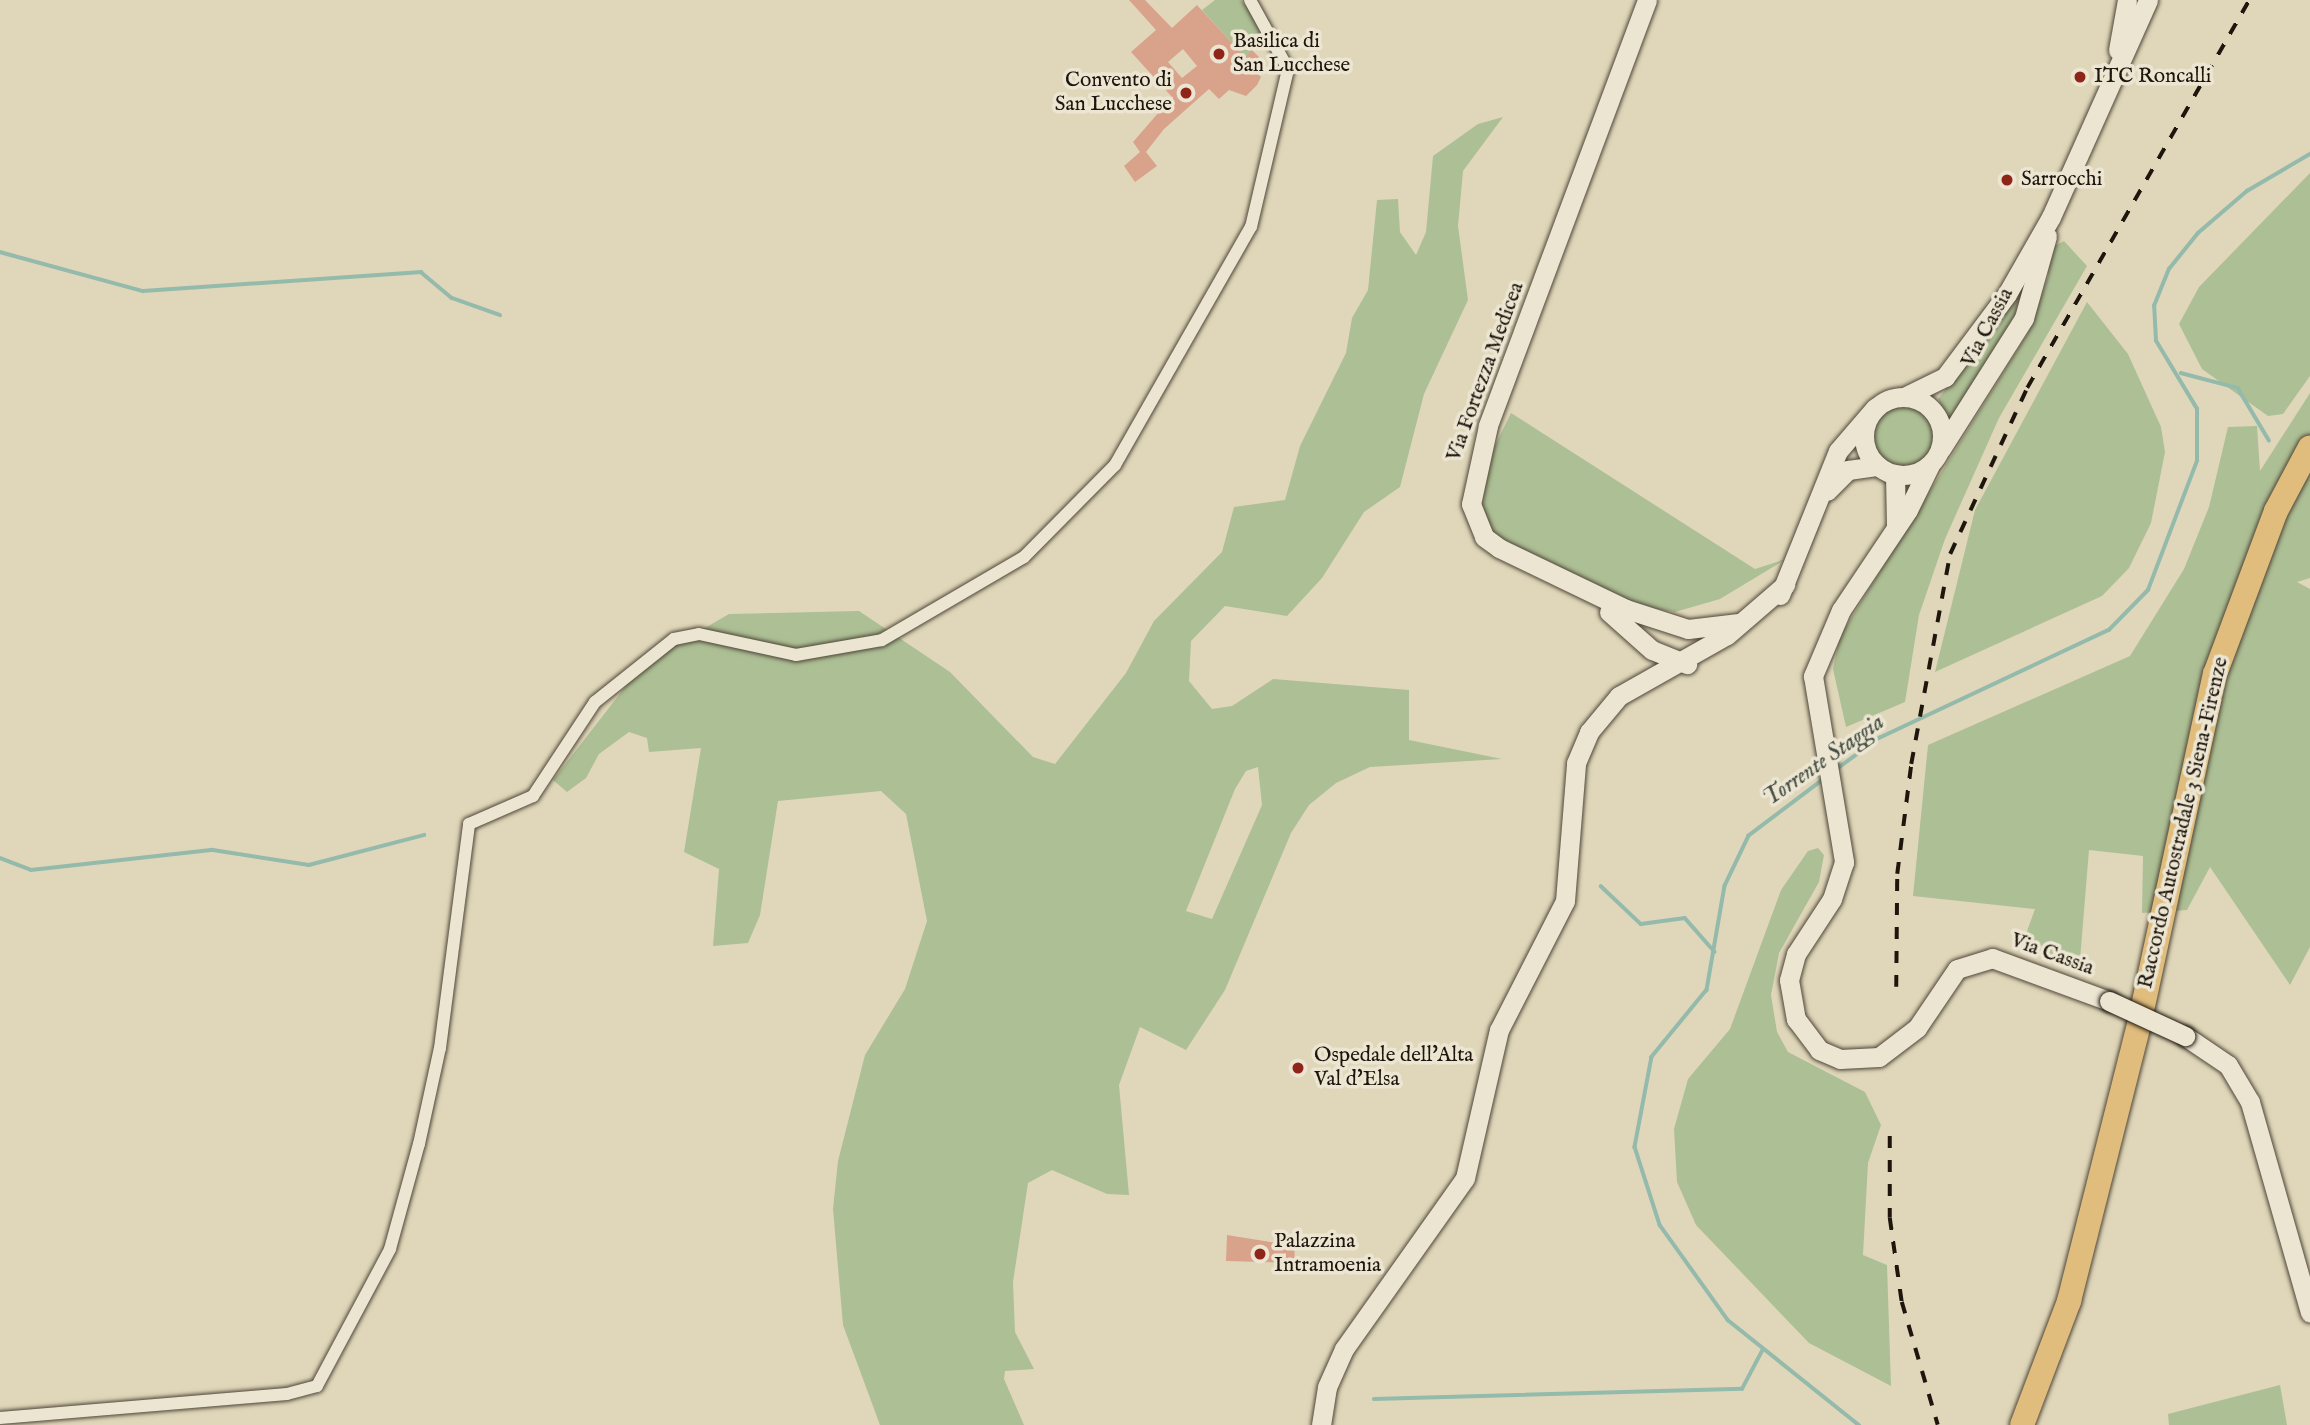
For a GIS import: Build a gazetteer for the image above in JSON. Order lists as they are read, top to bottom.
{
  "streets": {
    "highway": ["Raccordo Autostradale 3 Siena-Firenze"],
    "main road": ["Via Cassia", "Via Fortezza Medicea"]
  },
  "water": ["Torrente Staggia"],
  "places": [
    "Basilica di San Lucchese",
    "ITC Roncalli",
    "Convento di San Lucchese",
    "Sarrocchi",
    "Ospedale dell'Alta Val d'Elsa",
    "Palazzina Intramoenia"
  ]
}
